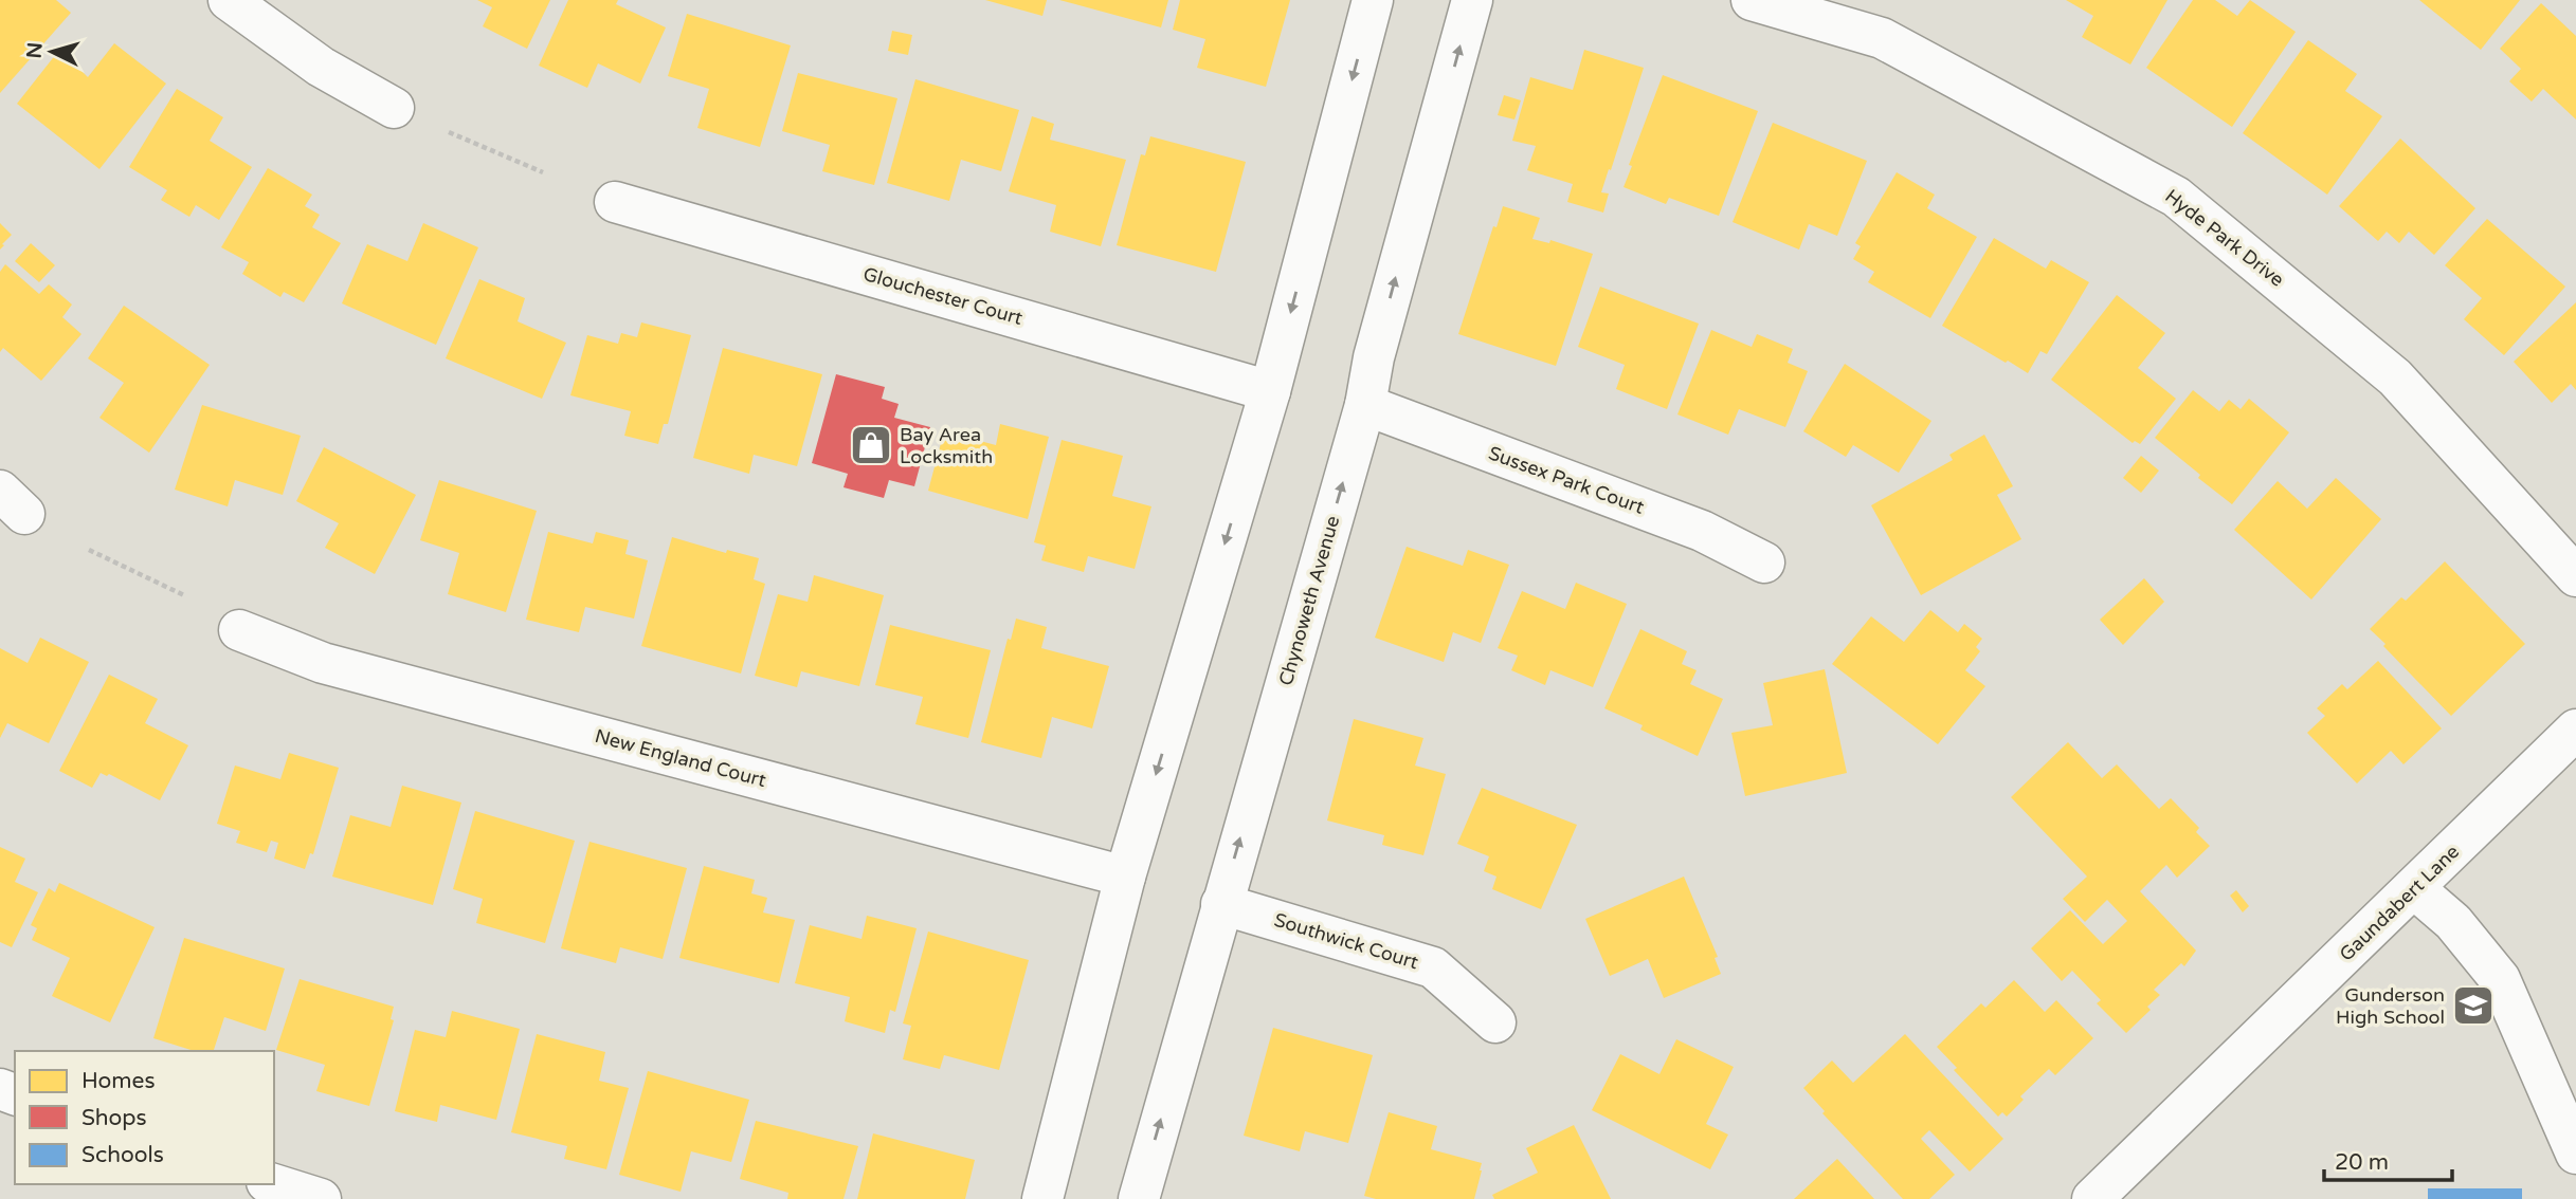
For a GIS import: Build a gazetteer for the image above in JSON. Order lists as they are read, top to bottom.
{
  "streets": {
    "street": [
      "Hyde Park Drive",
      "Glouchester Court",
      "Sussex Park Court",
      "Chynoweth Avenue",
      "New England Court",
      "Gaundabert Lane",
      "Southwick Court"
    ]
  },
  "crossings": [
    ["Sussex Park Court", "Chynoweth Avenue"],
    ["Chynoweth Avenue", "Southwick Court"]
  ],
  "places": {
    "shop": ["Bay Area Locksmith"],
    "school or university": ["Gunderson High School"]
  },
  "legend": ["Homes", "Shops", "Schools"],
  "scale_bar": "20 m",
  "north": "left"
}
